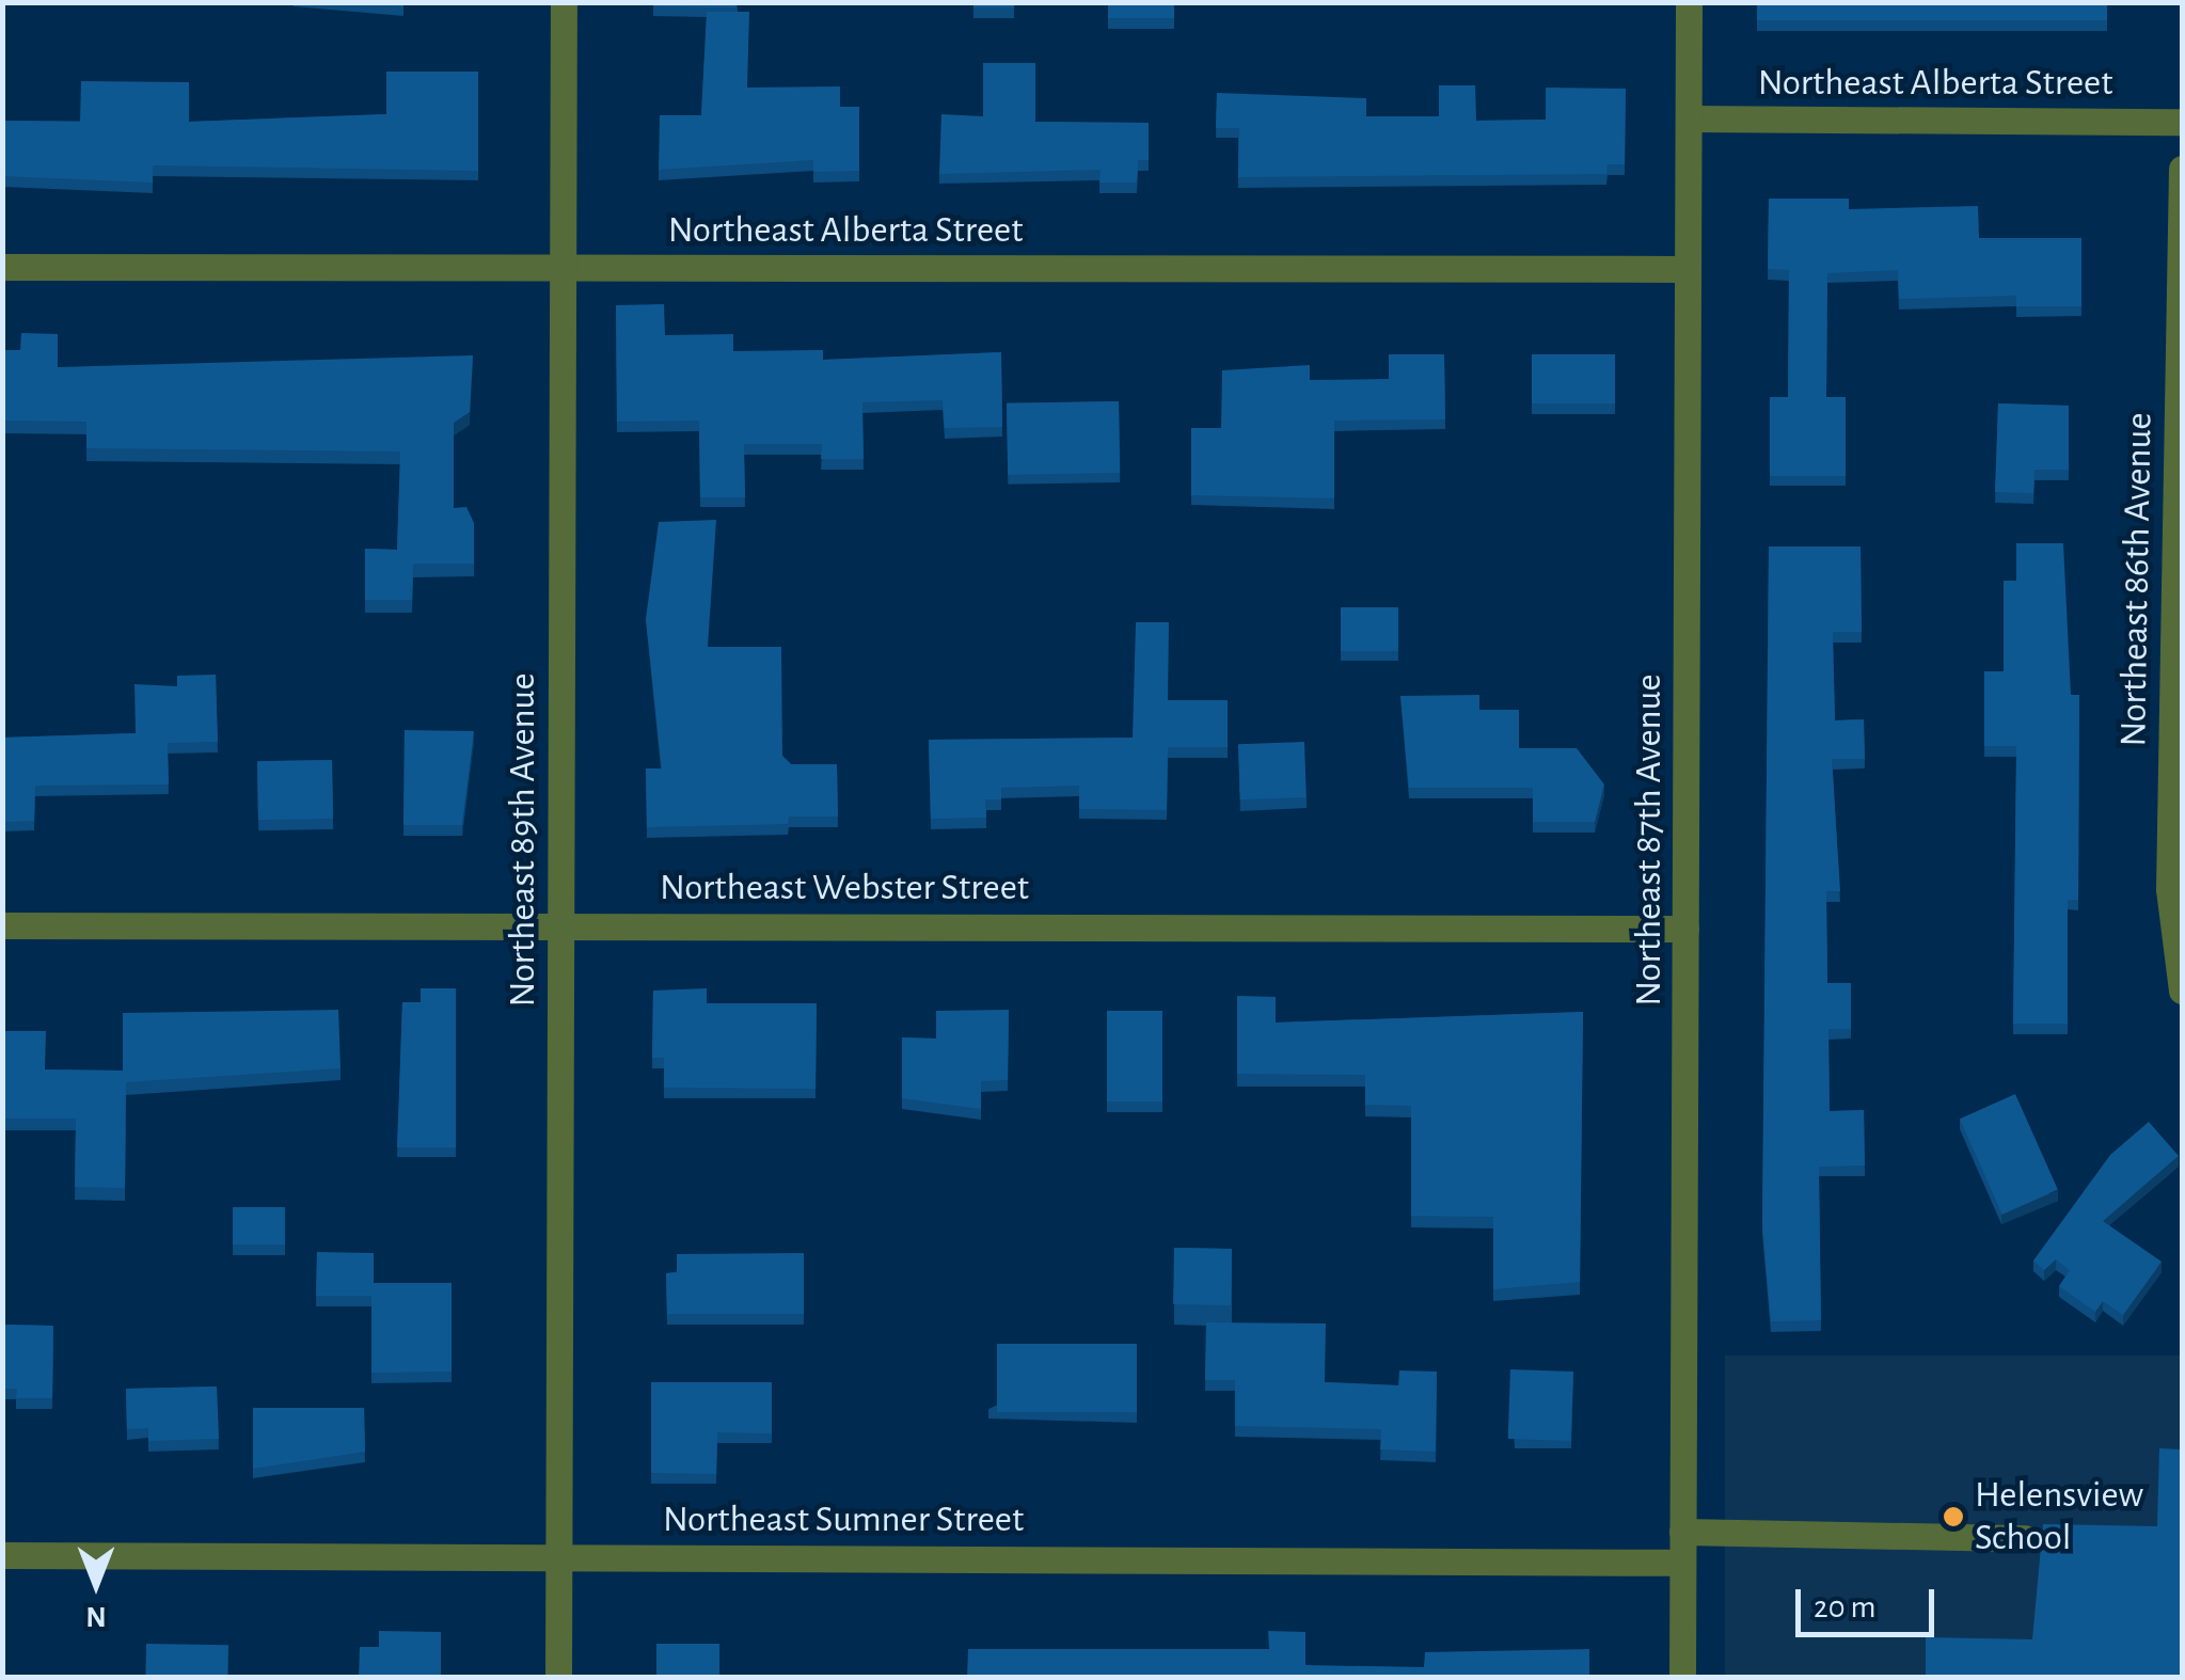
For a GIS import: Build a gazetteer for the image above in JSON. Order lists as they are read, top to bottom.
{
  "streets": {
    "street": [
      "Northeast Alberta Street",
      "Northeast 86th Avenue",
      "Northeast 89th Avenue",
      "Northeast 87th Avenue",
      "Northeast Webster Street",
      "Northeast Sumner Street"
    ]
  },
  "crossings": [
    ["Northeast Alberta Street", "Northeast 89th Avenue"],
    ["Northeast Alberta Street", "Northeast 87th Avenue"],
    ["Northeast 89th Avenue", "Northeast Webster Street"],
    ["Northeast 89th Avenue", "Northeast Sumner Street"],
    ["Northeast 87th Avenue", "Northeast Webster Street"],
    ["Northeast 87th Avenue", "Northeast Sumner Street"]
  ],
  "places": ["Helensview School"],
  "scale_bar": "20 m",
  "north": "bottom"
}
